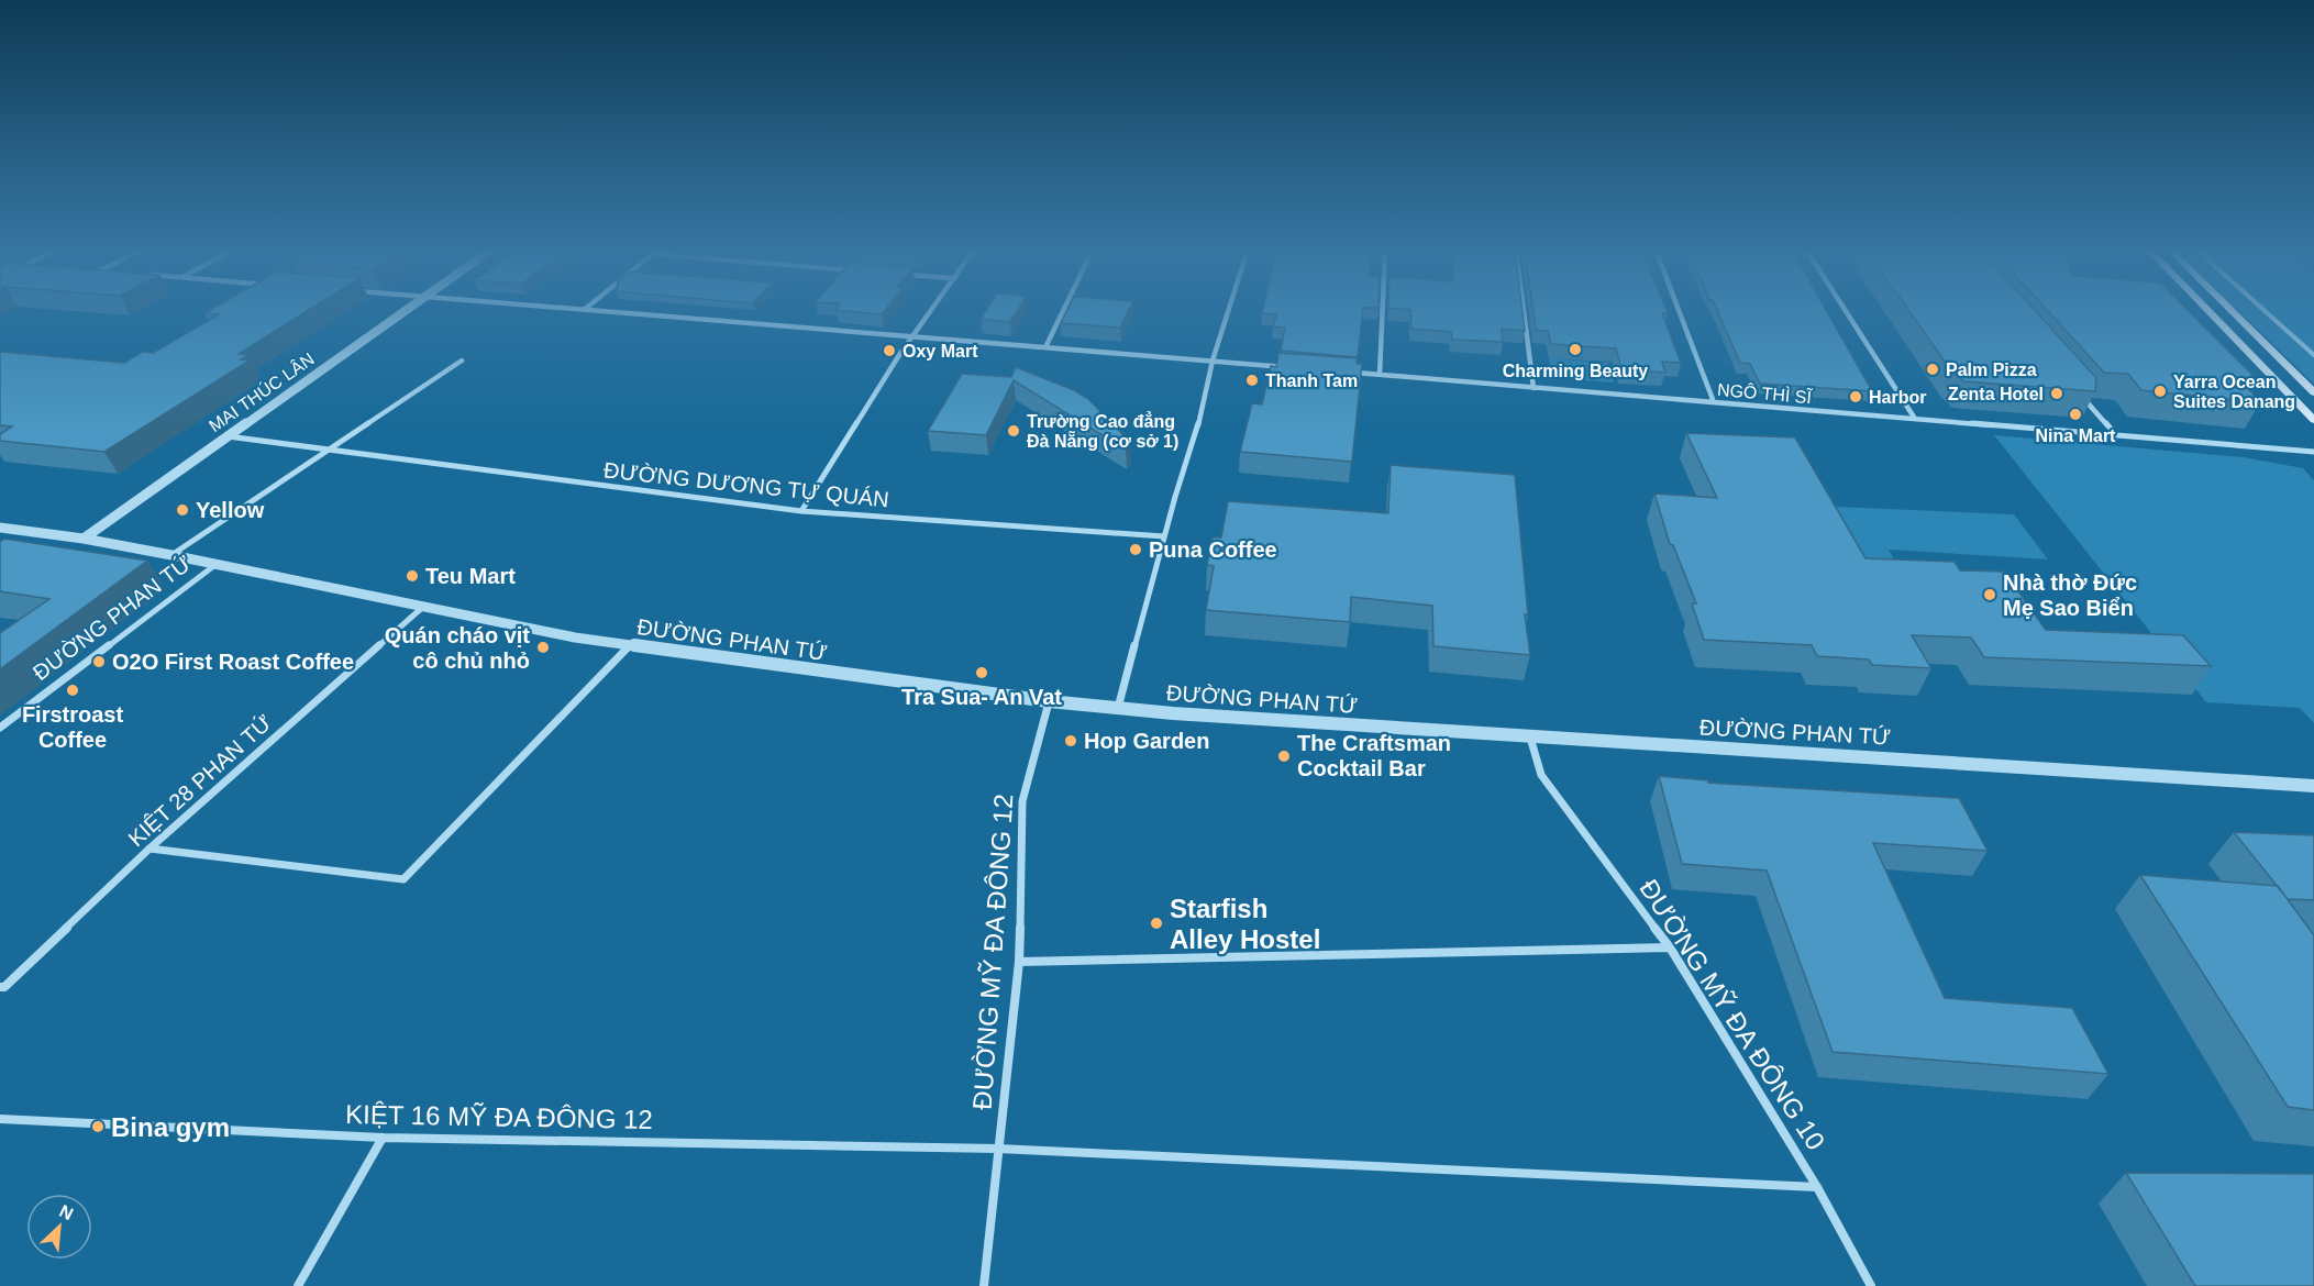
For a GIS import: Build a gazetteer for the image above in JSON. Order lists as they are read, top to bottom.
{
  "streets": {
    "street": [
      "MAI THÚC LÂN",
      "NGÔ THÌ SĨ",
      "ĐƯỜNG DƯƠNG TỰ QUÁN",
      "ĐƯỜNG PHAN TỨ",
      "KIỆT 28 PHAN TỨ",
      "ĐƯỜNG MỸ ĐA ĐÔNG 12",
      "ĐƯỜNG MỸ ĐA ĐÔNG 10",
      "KIỆT 16 MỸ ĐA ĐÔNG 12"
    ]
  },
  "crossings": [
    ["MAI THÚC LÂN", "ĐƯỜNG DƯƠNG TỰ QUÁN"],
    ["MAI THÚC LÂN", "ĐƯỜNG PHAN TỨ"],
    ["ĐƯỜNG DƯƠNG TỰ QUÁN", "ĐƯỜNG PHAN TỨ"],
    ["ĐƯỜNG PHAN TỨ", "KIỆT 28 PHAN TỨ"],
    ["ĐƯỜNG PHAN TỨ", "ĐƯỜNG MỸ ĐA ĐÔNG 12"],
    ["ĐƯỜNG PHAN TỨ", "ĐƯỜNG MỸ ĐA ĐÔNG 10"],
    ["ĐƯỜNG MỸ ĐA ĐÔNG 12", "KIỆT 16 MỸ ĐA ĐÔNG 12"]
  ],
  "places": [
    "Charming Beauty",
    "Oxy Mart",
    "Palm Pizza",
    "Thanh Tam",
    "Yarra Ocean Suites Danang",
    "Zenta Hotel",
    "Harbor",
    "Nina Mart",
    "Trường Cao đẳng Đà Nẵng (cơ sở 1)",
    "Yellow",
    "Puna Coffee",
    "Teu Mart",
    "Nhà thờ Đức Mẹ Sao Biển",
    "Quán cháo vịt cô chủ nhỏ",
    "O2O First Roast Coffee",
    "Tra Sua- An Vat",
    "Firstroast Coffee",
    "Hop Garden",
    "The Craftsman Cocktail Bar",
    "Starfish Alley Hostel",
    "Bina gym"
  ],
  "north": "top right"
}
